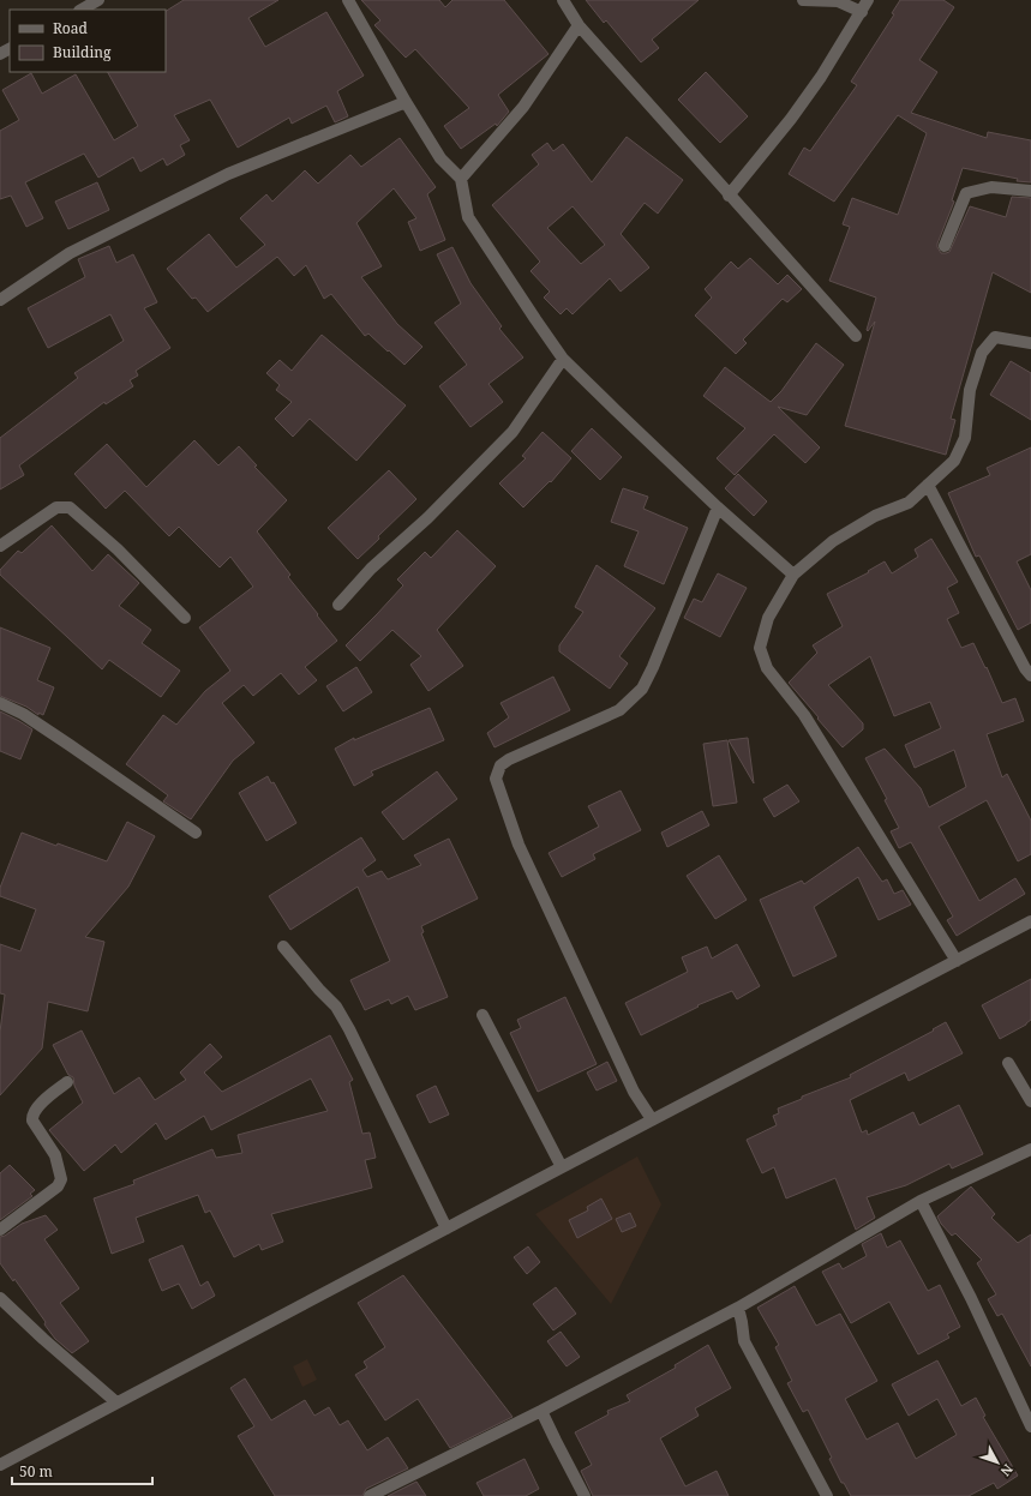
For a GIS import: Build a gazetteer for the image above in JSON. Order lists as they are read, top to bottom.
{
  "legend": ["Road", "Building"],
  "scale_bar": "50 m",
  "north": "bottom right"
}
